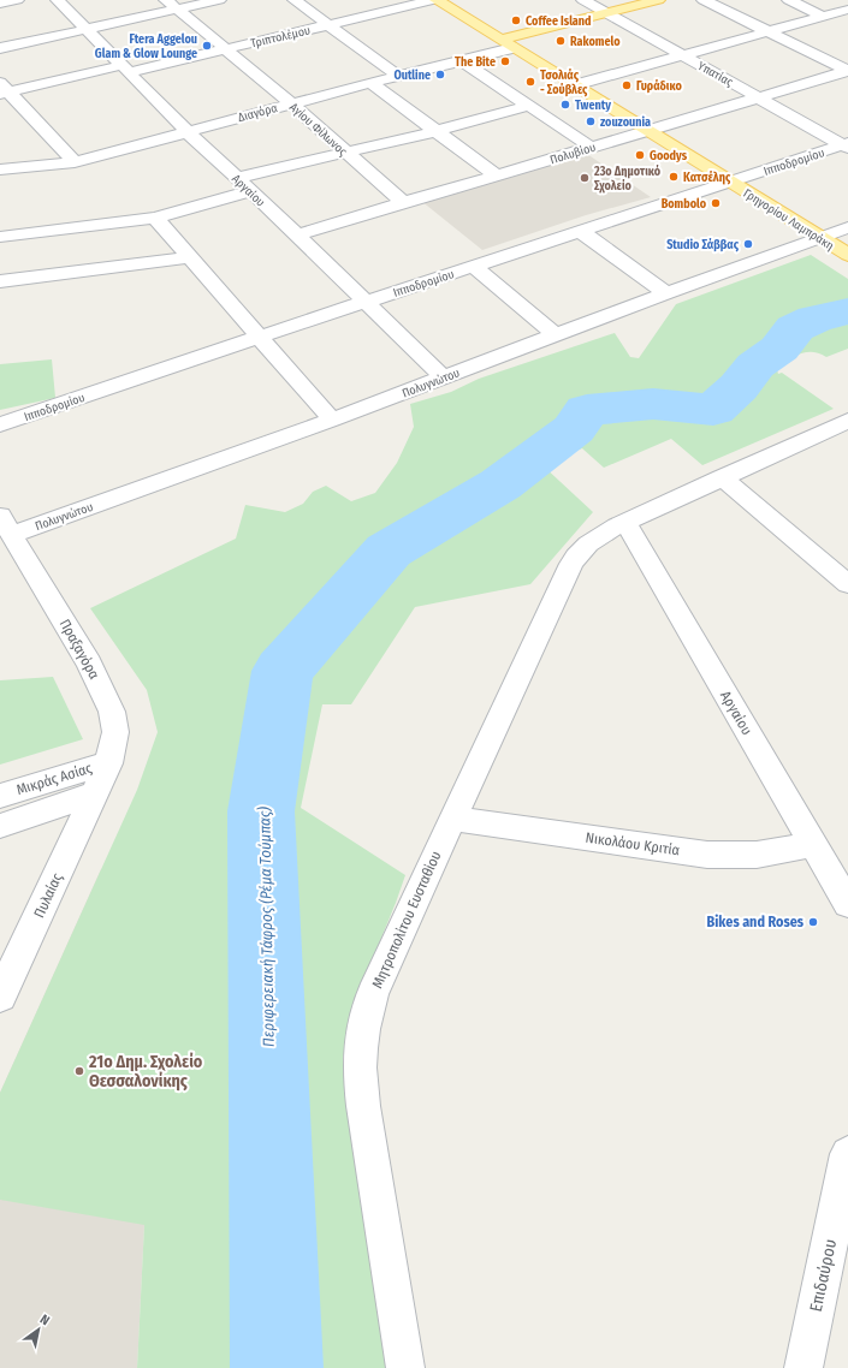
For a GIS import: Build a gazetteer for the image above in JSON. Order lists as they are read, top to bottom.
{
  "streets": {
    "main road": ["Διαγόρα", "Γρηγορίου Λαμπράκη"],
    "street": [
      "Τριπτολέμου",
      "Υπατίας",
      "Αγίου Φίλωνος",
      "Πολυβίου",
      "Ιπποδρομίου",
      "Αργαίου",
      "Πολυγνώτου",
      "Πραξαγόρα",
      "Μικράς Ασίας",
      "Νικολάου Κριτία",
      "Πυλαίας",
      "Μητροπολίτου Ευσταθίου",
      "Επιδαύρου"
    ]
  },
  "crossings": [
    ["Τριπτολέμου", "Αγίου Φίλωνος"],
    ["Τριπτολέμου", "Αργαίου"],
    ["Υπατίας", "Διαγόρα"],
    ["Υπατίας", "Πολυβίου"],
    ["Υπατίας", "Ιπποδρομίου"],
    ["Διαγόρα", "Αγίου Φίλωνος"],
    ["Διαγόρα", "Αργαίου"],
    ["Διαγόρα", "Γρηγορίου Λαμπράκη"],
    ["Αγίου Φίλωνος", "Πολυβίου"],
    ["Πολυβίου", "Αργαίου"],
    ["Πολυβίου", "Γρηγορίου Λαμπράκη"],
    ["Ιπποδρομίου", "Αργαίου"],
    ["Ιπποδρομίου", "Γρηγορίου Λαμπράκη"],
    ["Αργαίου", "Πολυγνώτου"],
    ["Αργαίου", "Νικολάου Κριτία"],
    ["Αργαίου", "Μητροπολίτου Ευσταθίου"],
    ["Γρηγορίου Λαμπράκη", "Πολυγνώτου"],
    ["Πολυγνώτου", "Πραξαγόρα"],
    ["Πραξαγόρα", "Μικράς Ασίας"],
    ["Πραξαγόρα", "Πυλαίας"],
    ["Μικράς Ασίας", "Πυλαίας"],
    ["Νικολάου Κριτία", "Μητροπολίτου Ευσταθίου"]
  ],
  "water": ["Περιφερειακή Τάφρος (Ρέμα Τούμπας)"],
  "places": [
    "Coffee Island",
    "Rakomelo",
    "Ftera Aggelou Glam & Glow Lounge",
    "The Bite",
    "Outline",
    "Τσολιάς - Σούβλες",
    "Γυράδικο",
    "Twenty",
    "zouzounia",
    "Goodys",
    "Κατσέλης",
    "23ο Δημοτικό Σχολείο",
    "Bombolo",
    "Studio Σάββας",
    "Bikes and Roses",
    "21ο Δημ. Σχολείο Θεσσαλονίκης"
  ],
  "north": "top right"
}
